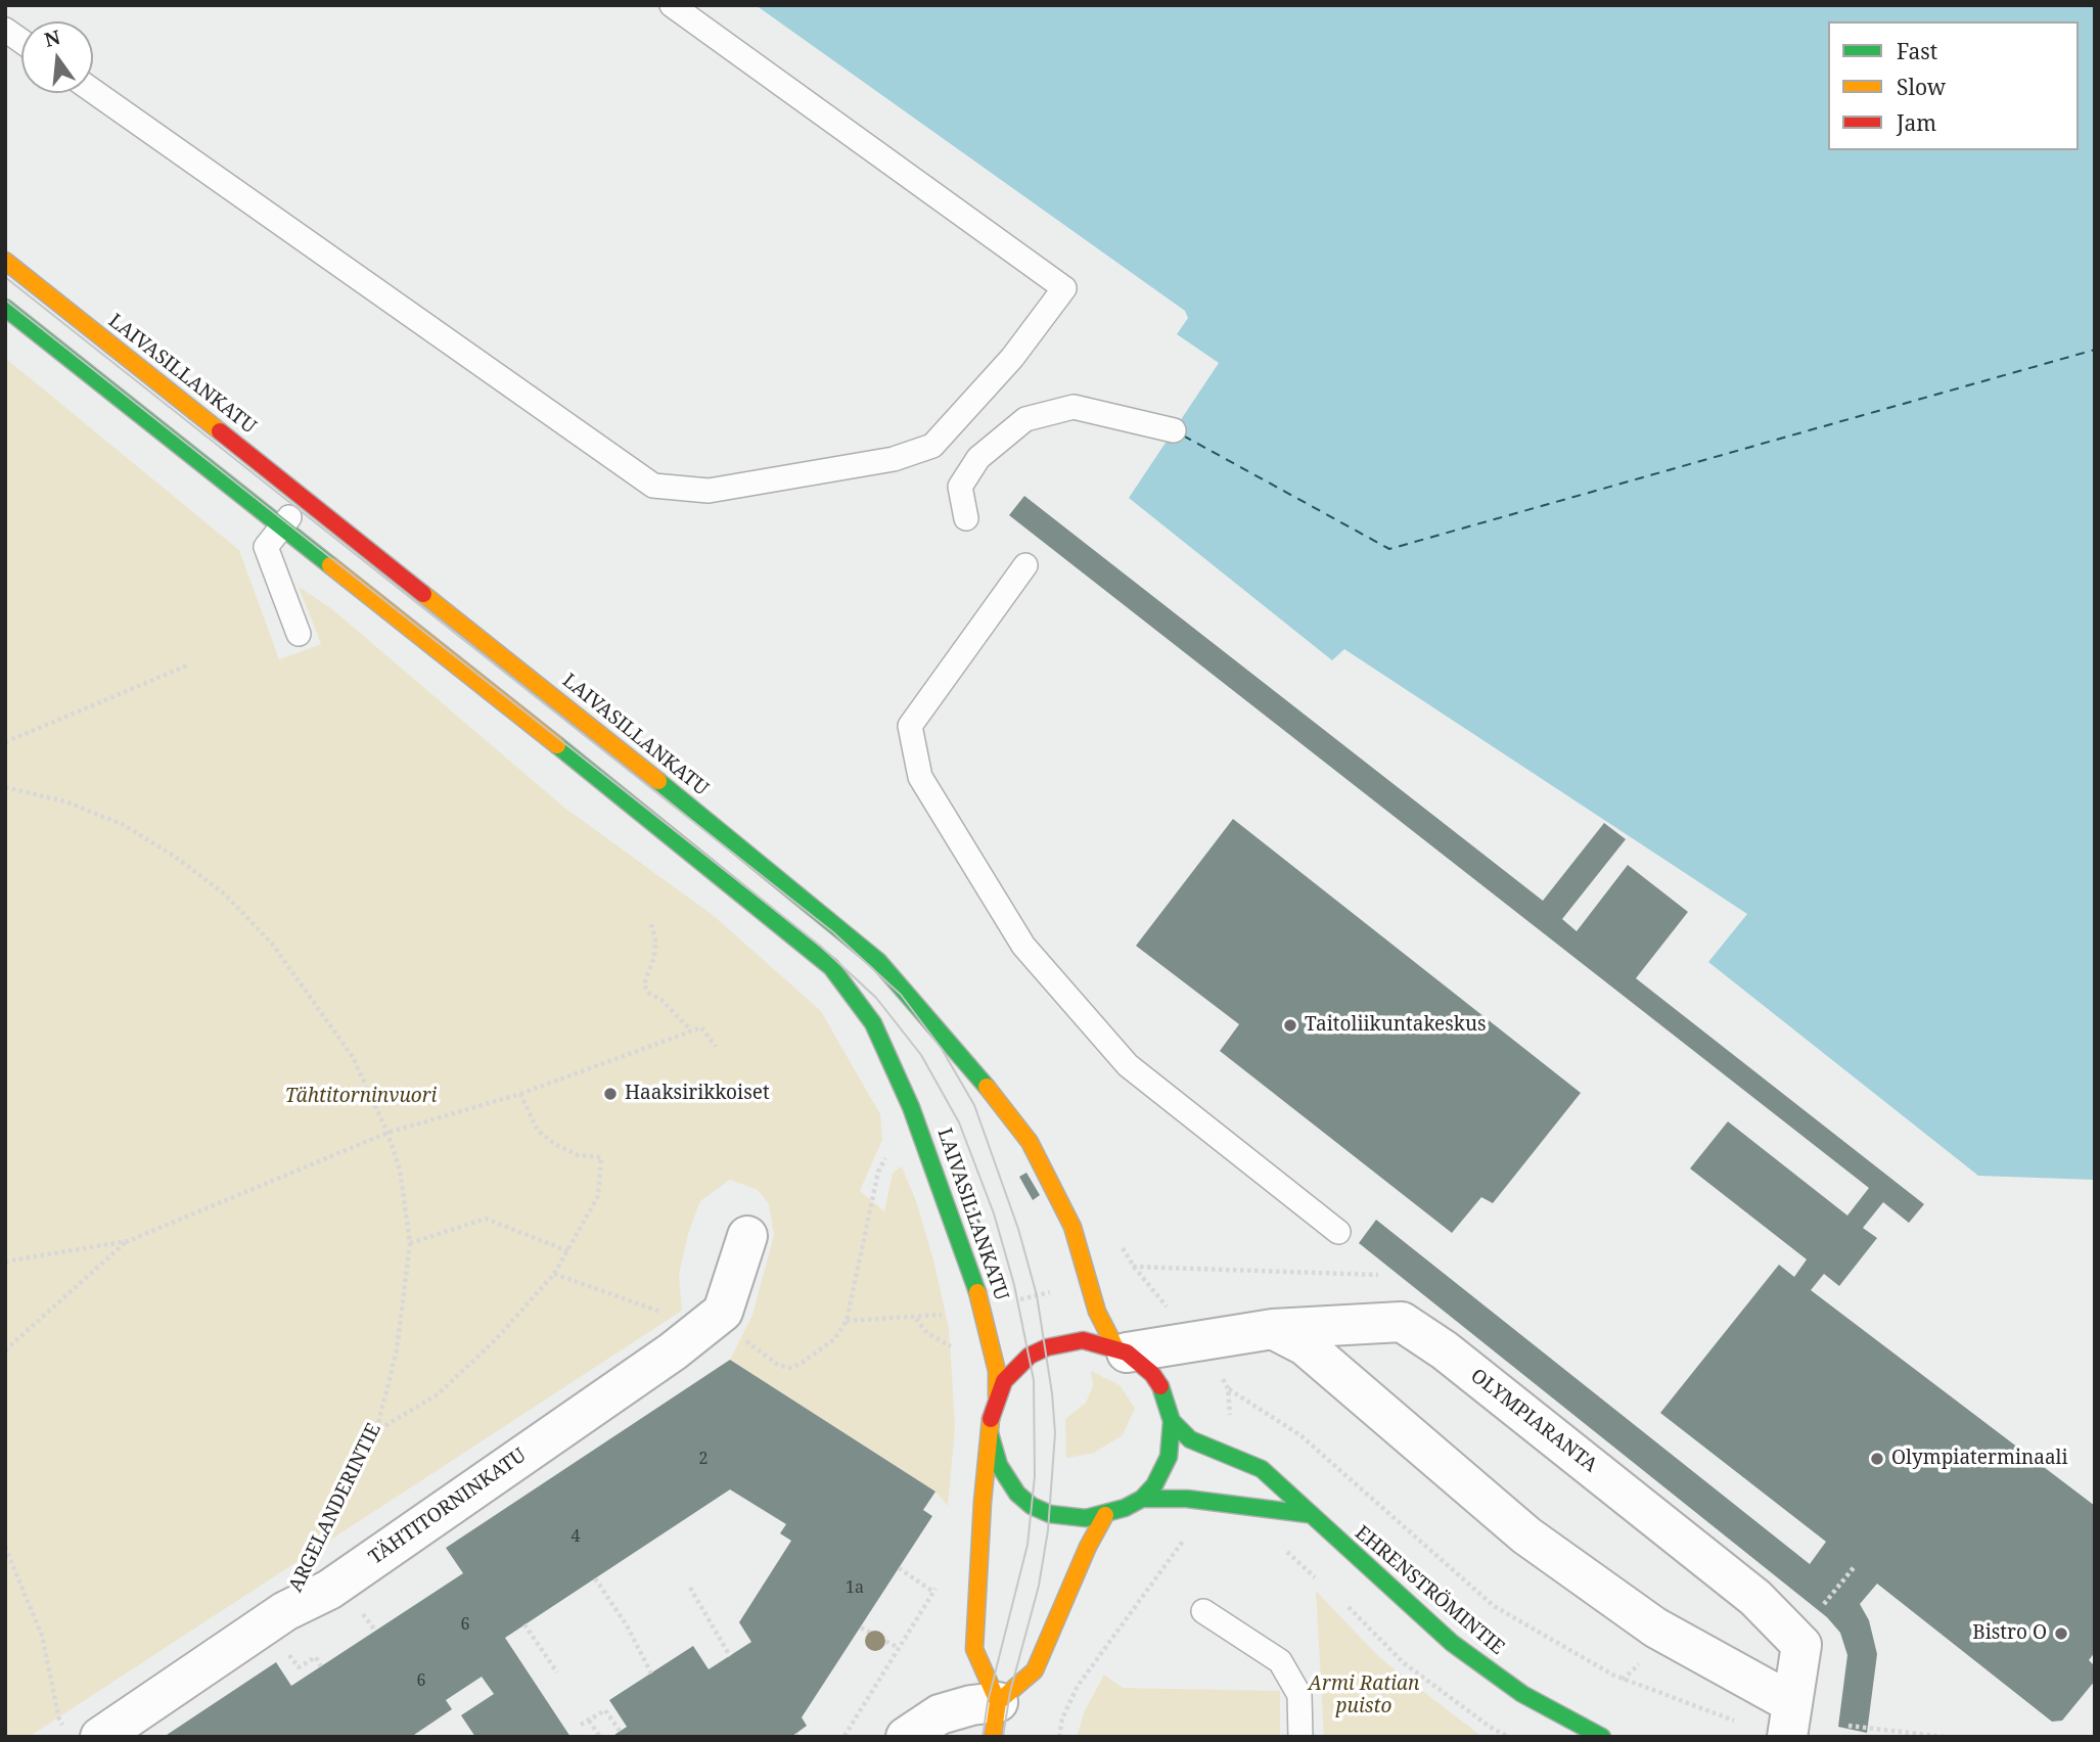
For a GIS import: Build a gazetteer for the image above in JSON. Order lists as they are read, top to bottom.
{
  "streets": {
    "main road": ["LAIVASILLANKATU", "EHRENSTRÖMINTIE"],
    "street": ["OLYMPIARANTA", "TÄHTITORNINKATU"],
    "path": ["ARGELANDERINTIE"]
  },
  "crossings": [
    ["LAIVASILLANKATU", "OLYMPIARANTA"],
    ["LAIVASILLANKATU", "EHRENSTRÖMINTIE"],
    ["OLYMPIARANTA", "EHRENSTRÖMINTIE"]
  ],
  "parks": ["Tähtitorninvuori", "Armi Ratian puisto"],
  "places": [
    "Taitoliikuntakeskus",
    "Haaksirikkoiset",
    "Olympiaterminaali",
    "Bistro O"
  ],
  "house_numbers": [
    "2",
    "4",
    "1a",
    "6",
    "6"
  ],
  "legend": ["Fast", "Slow", "Jam"],
  "north": "top"
}
